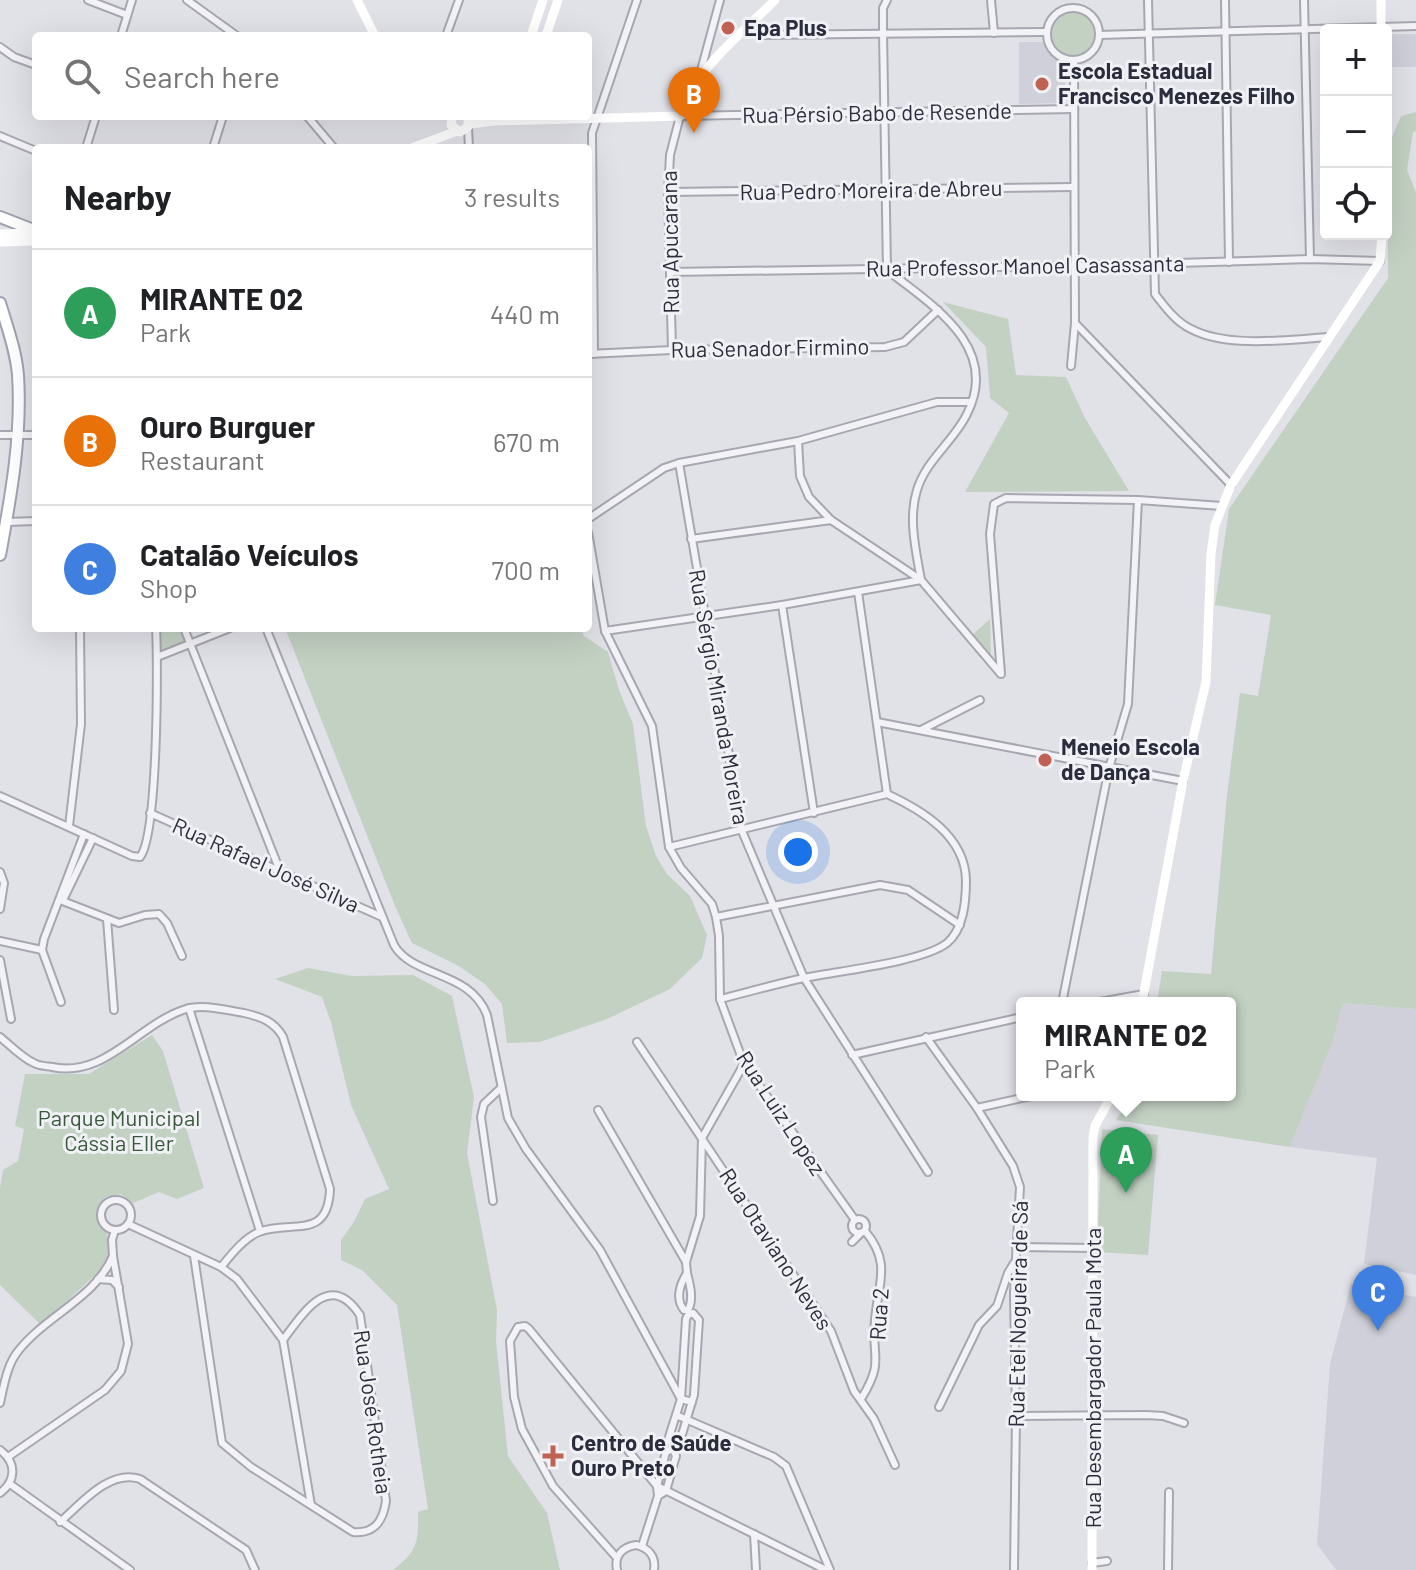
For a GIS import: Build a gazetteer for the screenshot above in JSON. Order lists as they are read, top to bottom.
{
  "streets": {
    "street": [
      "Rua Pérsio Babo de Resende",
      "Rua Pedro Moreira de Abreu",
      "Rua Apucarana",
      "Rua Professor Manoel Casassanta",
      "Rua Senador Firmino",
      "Rua Sérgio Miranda Moreira",
      "Rua Rafael José Silva",
      "Rua Luiz Lopez",
      "Rua Otaviano Neves",
      "Rua 2",
      "Rua Etel Nogueira de Sá",
      "Rua Desembargador Paula Mota",
      "Rua José Rotheia"
    ]
  },
  "crossings": [
    ["Rua Pérsio Babo de Resende", "Rua Apucarana"],
    ["Rua Pedro Moreira de Abreu", "Rua Apucarana"],
    ["Rua Apucarana", "Rua Professor Manoel Casassanta"],
    ["Rua Apucarana", "Rua Senador Firmino"],
    ["Rua Luiz Lopez", "Rua 2"],
    ["Rua Otaviano Neves", "Rua 2"]
  ],
  "parks": ["Parque Municipal Cássia Eller"],
  "places": {
    "other": ["Epa Plus", "Escola Estadual Francisco Menezes Filho", "Meneio Escola de Dança"],
    "health": ["Centro de Saúde Ouro Preto"]
  },
  "page": {
    "map_buttons": ["+", "−"],
    "search": "Search here",
    "pins": ["B", "A", "C"],
    "heading": ["Nearby", "3 results"],
    "list": [
      {
        "mark": "A",
        "name": "MIRANTE 02",
        "note": "Park",
        "value": "440 m"
      },
      {
        "mark": "B",
        "name": "Ouro Burguer",
        "note": "Restaurant",
        "value": "670 m"
      },
      {
        "mark": "C",
        "name": "Catalão Veículos",
        "note": "Shop",
        "value": "700 m"
      }
    ],
    "popup": ["MIRANTE 02", "Park"]
  }
}
